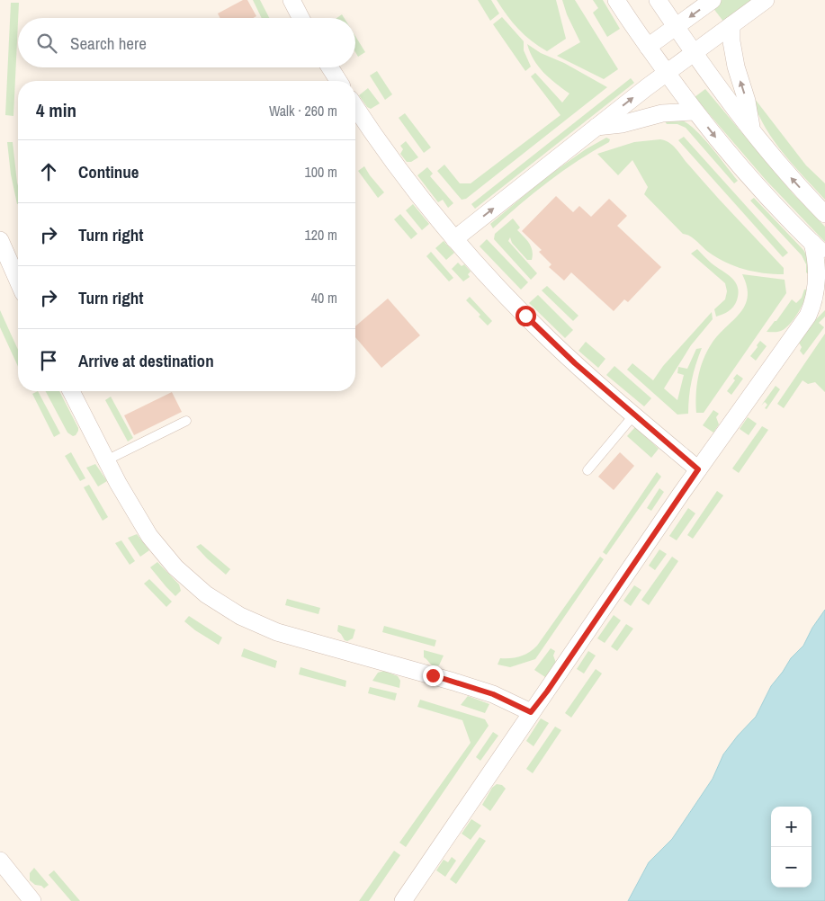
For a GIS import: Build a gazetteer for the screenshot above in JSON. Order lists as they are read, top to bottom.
{
  "page": {
    "search": "Search here",
    "heading": ["4 min", "Walk · 260 m"],
    "list": [
      ["Continue", "100 m"],
      ["Turn right", "120 m"],
      ["Turn right", "40 m"],
      "Arrive at destination"
    ],
    "map_buttons": ["+", "−"]
  }
}
